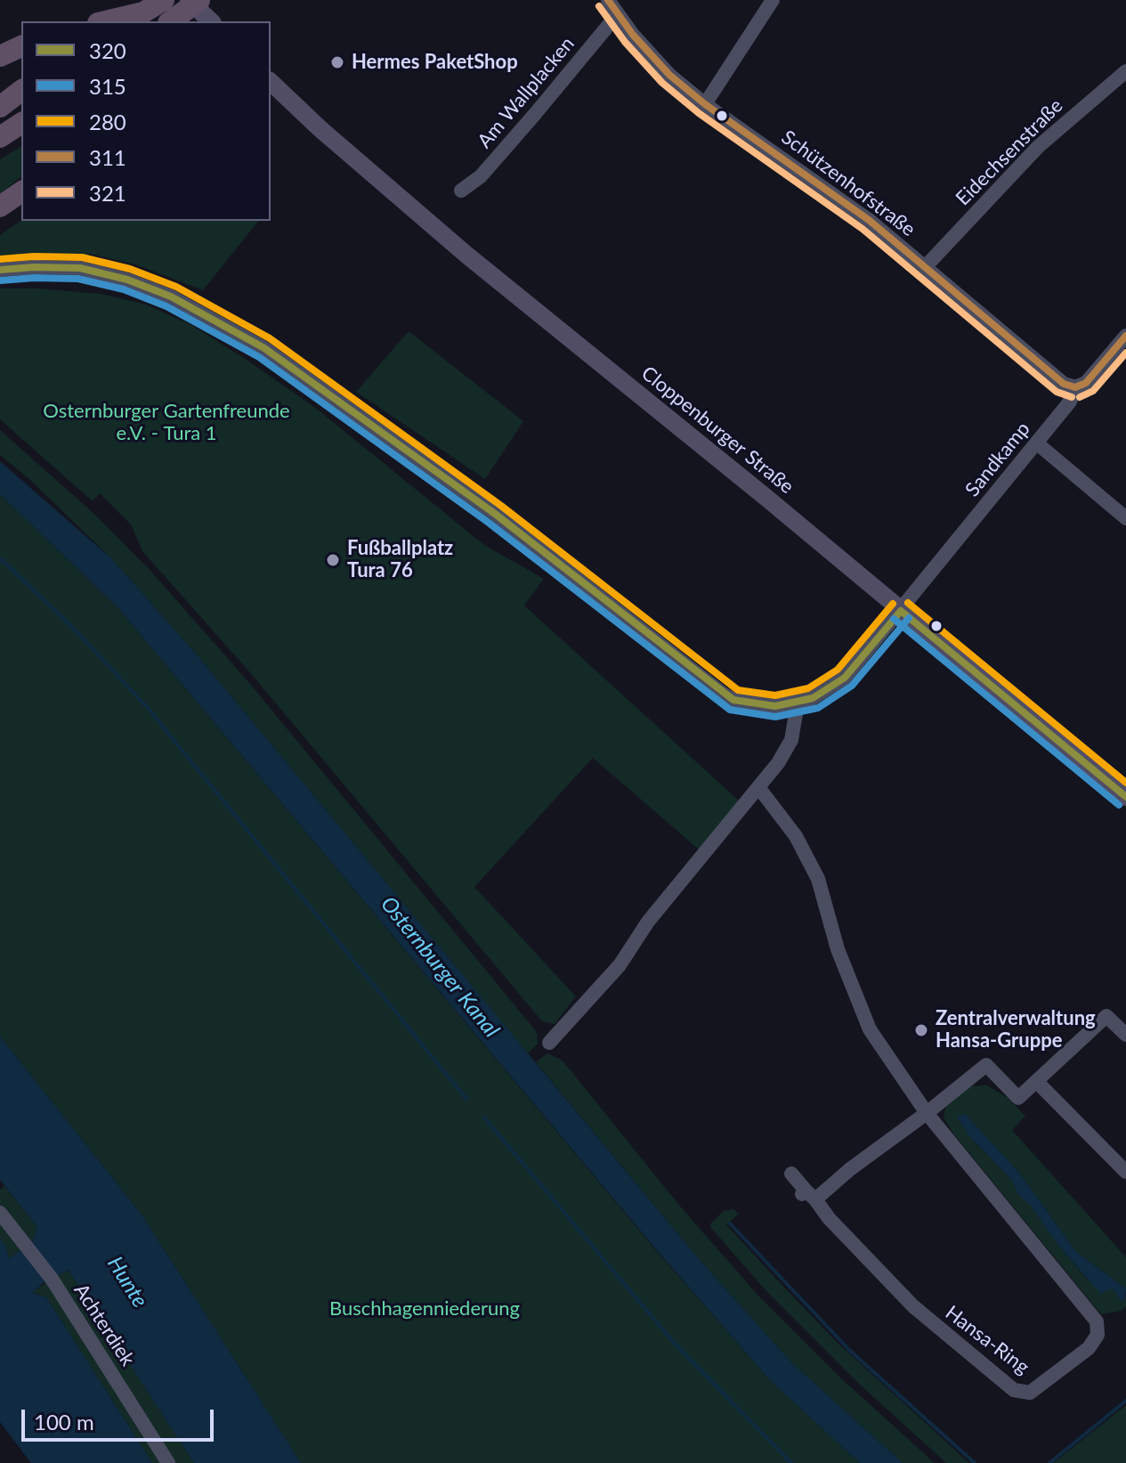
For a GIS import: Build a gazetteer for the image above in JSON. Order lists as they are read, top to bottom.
{
  "streets": {
    "main road": ["Cloppenburger Straße"],
    "street": [
      "Am Wallplacken",
      "Eidechsenstraße",
      "Schützenhofstraße",
      "Sandkamp",
      "Achterdiek",
      "Hansa-Ring"
    ]
  },
  "crossings": [
    ["Am Wallplacken", "Schützenhofstraße"],
    ["Eidechsenstraße", "Schützenhofstraße"],
    ["Schützenhofstraße", "Sandkamp"],
    ["Cloppenburger Straße", "Sandkamp"]
  ],
  "water": ["Osternburger Kanal", "Hunte"],
  "parks": ["Osternburger Gartenfreunde e.V. - Tura 1", "Buschhagenniederung"],
  "places": ["Hermes PaketShop", "Fußballplatz Tura 76", "Zentralverwaltung Hansa-Gruppe"],
  "lines": [
    "transit line 311",
    "transit line 321",
    "transit line 280",
    "transit line 320",
    "transit line 315"
  ],
  "legend": [
    "320",
    "315",
    "280",
    "311",
    "321"
  ],
  "scale_bar": "100 m"
}
